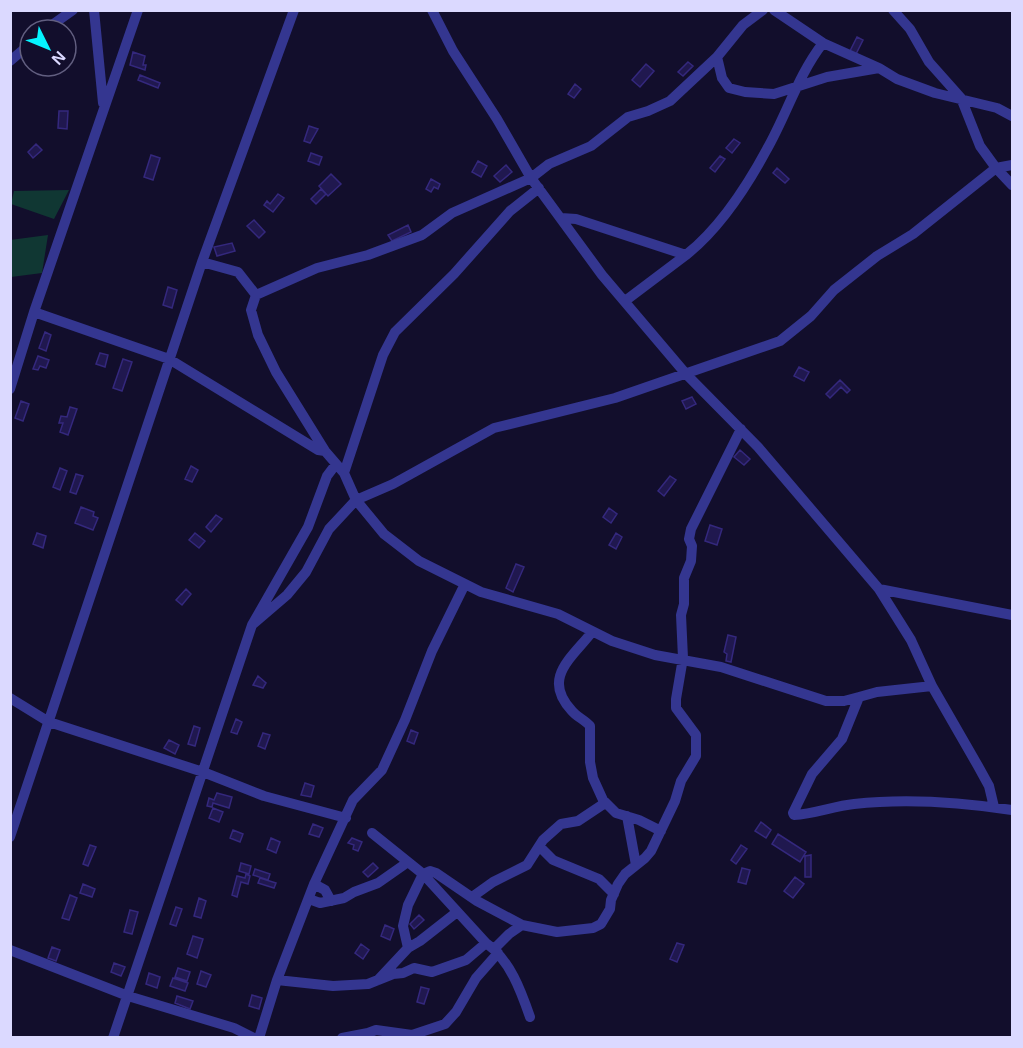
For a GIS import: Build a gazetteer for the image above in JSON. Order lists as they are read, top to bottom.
{
  "north": "bottom right"
}
